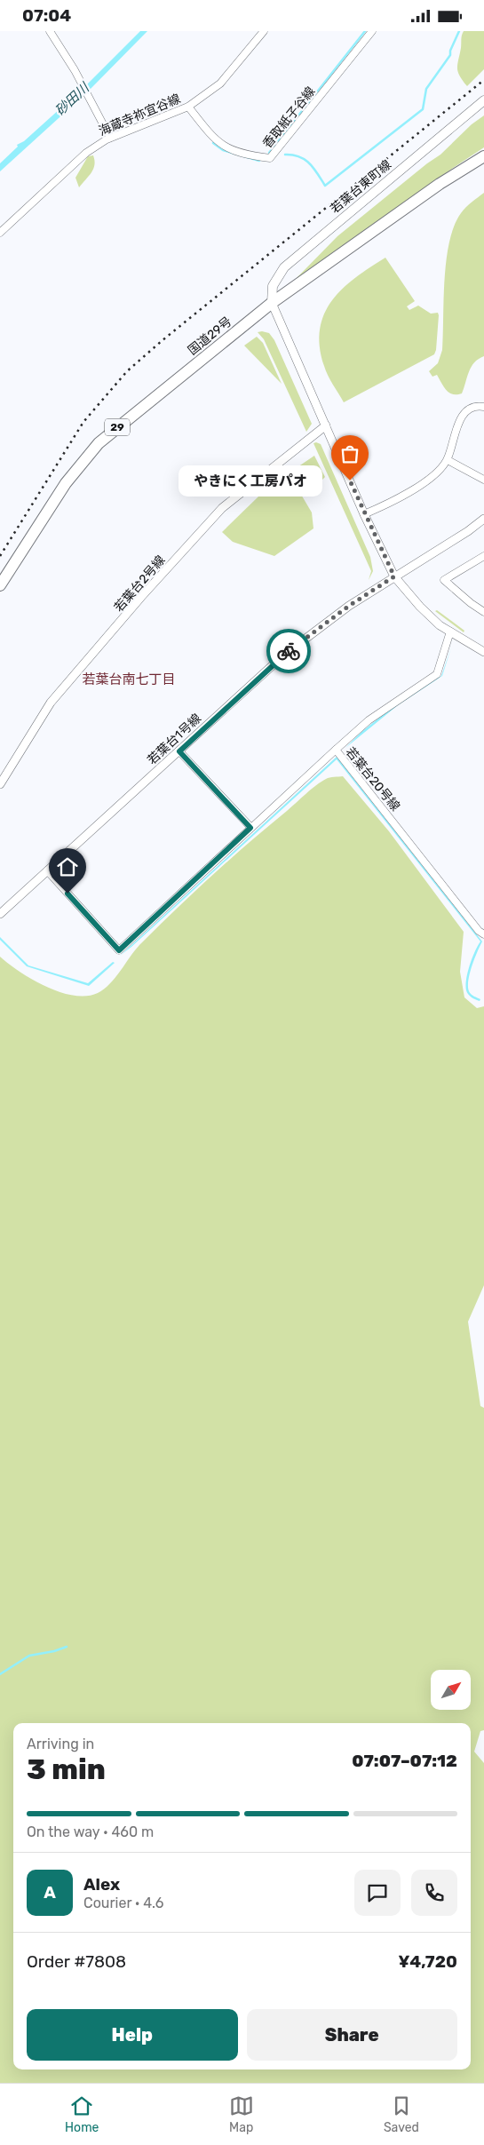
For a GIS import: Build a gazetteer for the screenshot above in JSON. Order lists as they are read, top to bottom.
{
  "streets": {
    "highway": ["国道29号", "29"],
    "main road": ["若葉台東町線"],
    "street": [
      "海蔵寺祢宜谷線",
      "香取紙子谷線",
      "若葉台2号線",
      "若葉台1号線",
      "若葉台20号線"
    ]
  },
  "crossings": [
    ["海蔵寺祢宜谷線", "香取紙子谷線"],
    ["若葉台東町線", "国道29号"]
  ],
  "districts": ["若葉台南七丁目"],
  "water": ["砂田川"],
  "places": ["やきにく工房パオ"],
  "north": "top right",
  "page": {
    "status": "07:04",
    "bubble": "やきにく工房パオ",
    "heading": ["3 min", "Arriving in", "07:07–07:12"],
    "panel": [
      "Alex",
      "Courier · 4.6",
      "Order #7808",
      "¥4,720"
    ],
    "bar": "On the way · 460 m",
    "round": "A",
    "buttons": ["Help", "Share"],
    "tabs": ["Home", "Map", "Saved"]
  }
}
